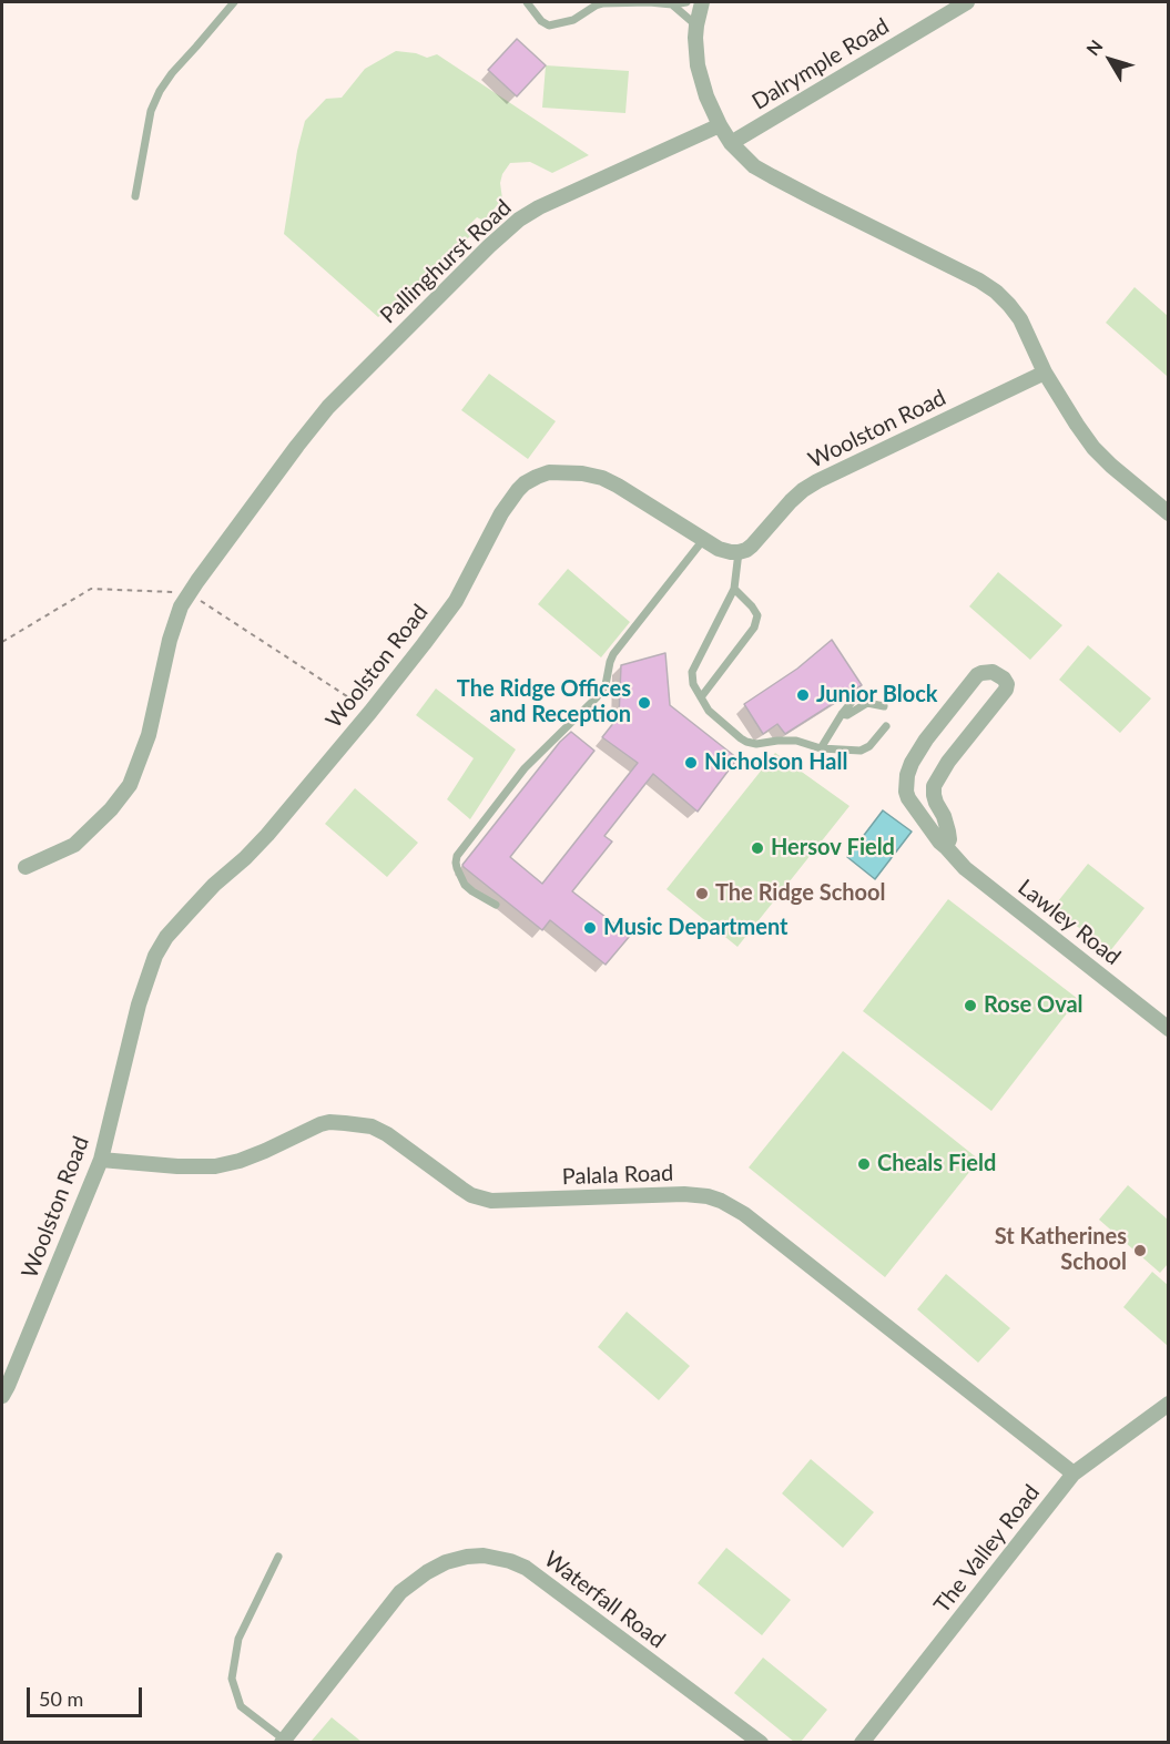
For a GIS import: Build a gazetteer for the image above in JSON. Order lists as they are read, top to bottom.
{
  "streets": {
    "street": [
      "Dalrymple Road",
      "Pallinghurst Road",
      "Woolston Road",
      "Lawley Road",
      "Palala Road",
      "The Valley Road",
      "Waterfall Road"
    ]
  },
  "crossings": [
    ["Woolston Road", "Palala Road"],
    ["Palala Road", "The Valley Road"]
  ],
  "places": [
    "Junior Block",
    "The Ridge Offices and Reception",
    "Nicholson Hall",
    "Hersov Field",
    "The Ridge School",
    "Music Department",
    "Rose Oval",
    "Cheals Field",
    "St Katherines School"
  ],
  "scale_bar": "50 m",
  "north": "top left"
}
